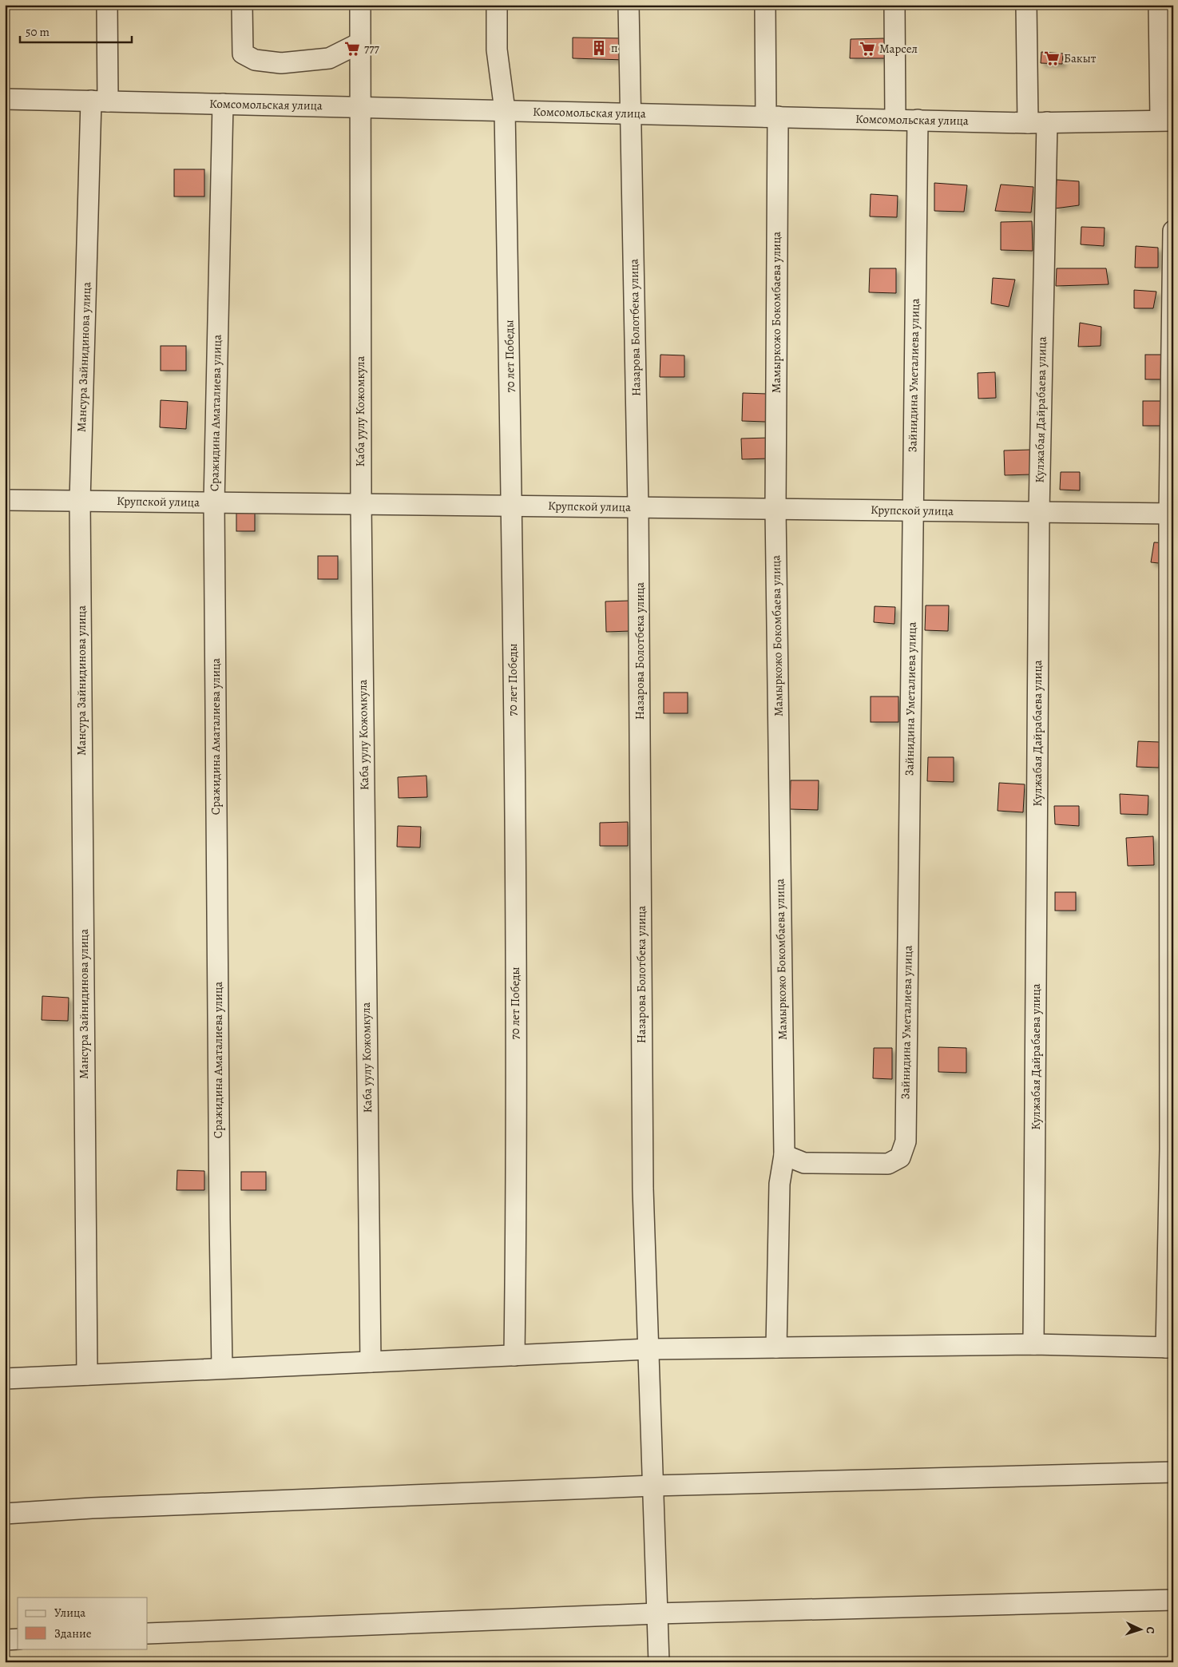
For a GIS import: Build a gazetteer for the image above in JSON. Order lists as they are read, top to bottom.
{
  "streets": {
    "street": [
      "Комсомольская улица",
      "Мамыркожо Бокомбаева улица",
      "Назарова Болотбека улица",
      "70 лет Победы",
      "Мансура Зайнидинова улица",
      "Зайнидина Уметалиева улица",
      "Кулжабая Дайрабаева улица",
      "Каба уулу Кожомкула",
      "Сражидина Аматалиева улица",
      "Крупской улица"
    ]
  },
  "crossings": [
    ["Комсомольская улица", "Мамыркожо Бокомбаева улица"],
    ["Комсомольская улица", "Назарова Болотбека улица"],
    ["Комсомольская улица", "70 лет Победы"],
    ["Комсомольская улица", "Мансура Зайнидинова улица"],
    ["Комсомольская улица", "Зайнидина Уметалиева улица"],
    ["Комсомольская улица", "Кулжабая Дайрабаева улица"],
    ["Комсомольская улица", "Каба уулу Кожомкула"],
    ["Комсомольская улица", "Сражидина Аматалиева улица"],
    ["Мамыркожо Бокомбаева улица", "Зайнидина Уметалиева улица"],
    ["Мамыркожо Бокомбаева улица", "Крупской улица"],
    ["Назарова Болотбека улица", "Крупской улица"],
    ["70 лет Победы", "Крупской улица"],
    ["Мансура Зайнидинова улица", "Крупской улица"],
    ["Зайнидина Уметалиева улица", "Крупской улица"],
    ["Кулжабая Дайрабаева улица", "Крупской улица"],
    ["Каба уулу Кожомкула", "Крупской улица"],
    ["Сражидина Аматалиева улица", "Крупской улица"]
  ],
  "places": {
    "building": ["п"],
    "supermarket": ["777", "Марсел", "Бакыт"]
  },
  "legend": ["Улица", "Здание"],
  "scale_bar": "50 m",
  "north": "right"
}
